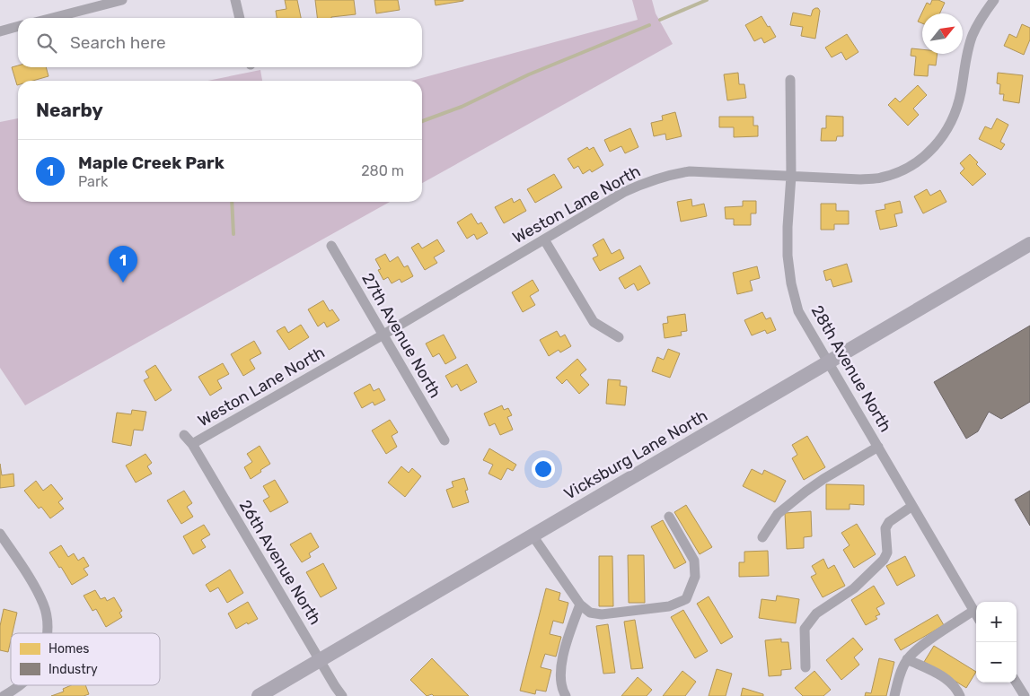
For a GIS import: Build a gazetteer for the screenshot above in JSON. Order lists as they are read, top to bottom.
{
  "streets": {
    "main road": ["Vicksburg Lane North"],
    "street": [
      "Weston Lane North",
      "27th Avenue North",
      "28th Avenue North",
      "26th Avenue North"
    ]
  },
  "crossings": [
    ["Weston Lane North", "27th Avenue North"],
    ["Weston Lane North", "28th Avenue North"],
    ["Weston Lane North", "26th Avenue North"],
    ["28th Avenue North", "Vicksburg Lane North"],
    ["Vicksburg Lane North", "26th Avenue North"]
  ],
  "legend": ["Homes", "Industry"],
  "north": "top right",
  "page": {
    "search": "Search here",
    "heading": "Nearby",
    "list": [
      {
        "mark": "1",
        "name": "Maple Creek Park",
        "note": "Park",
        "value": "280 m"
      }
    ],
    "pins": "1",
    "map_buttons": ["+", "−"]
  }
}
